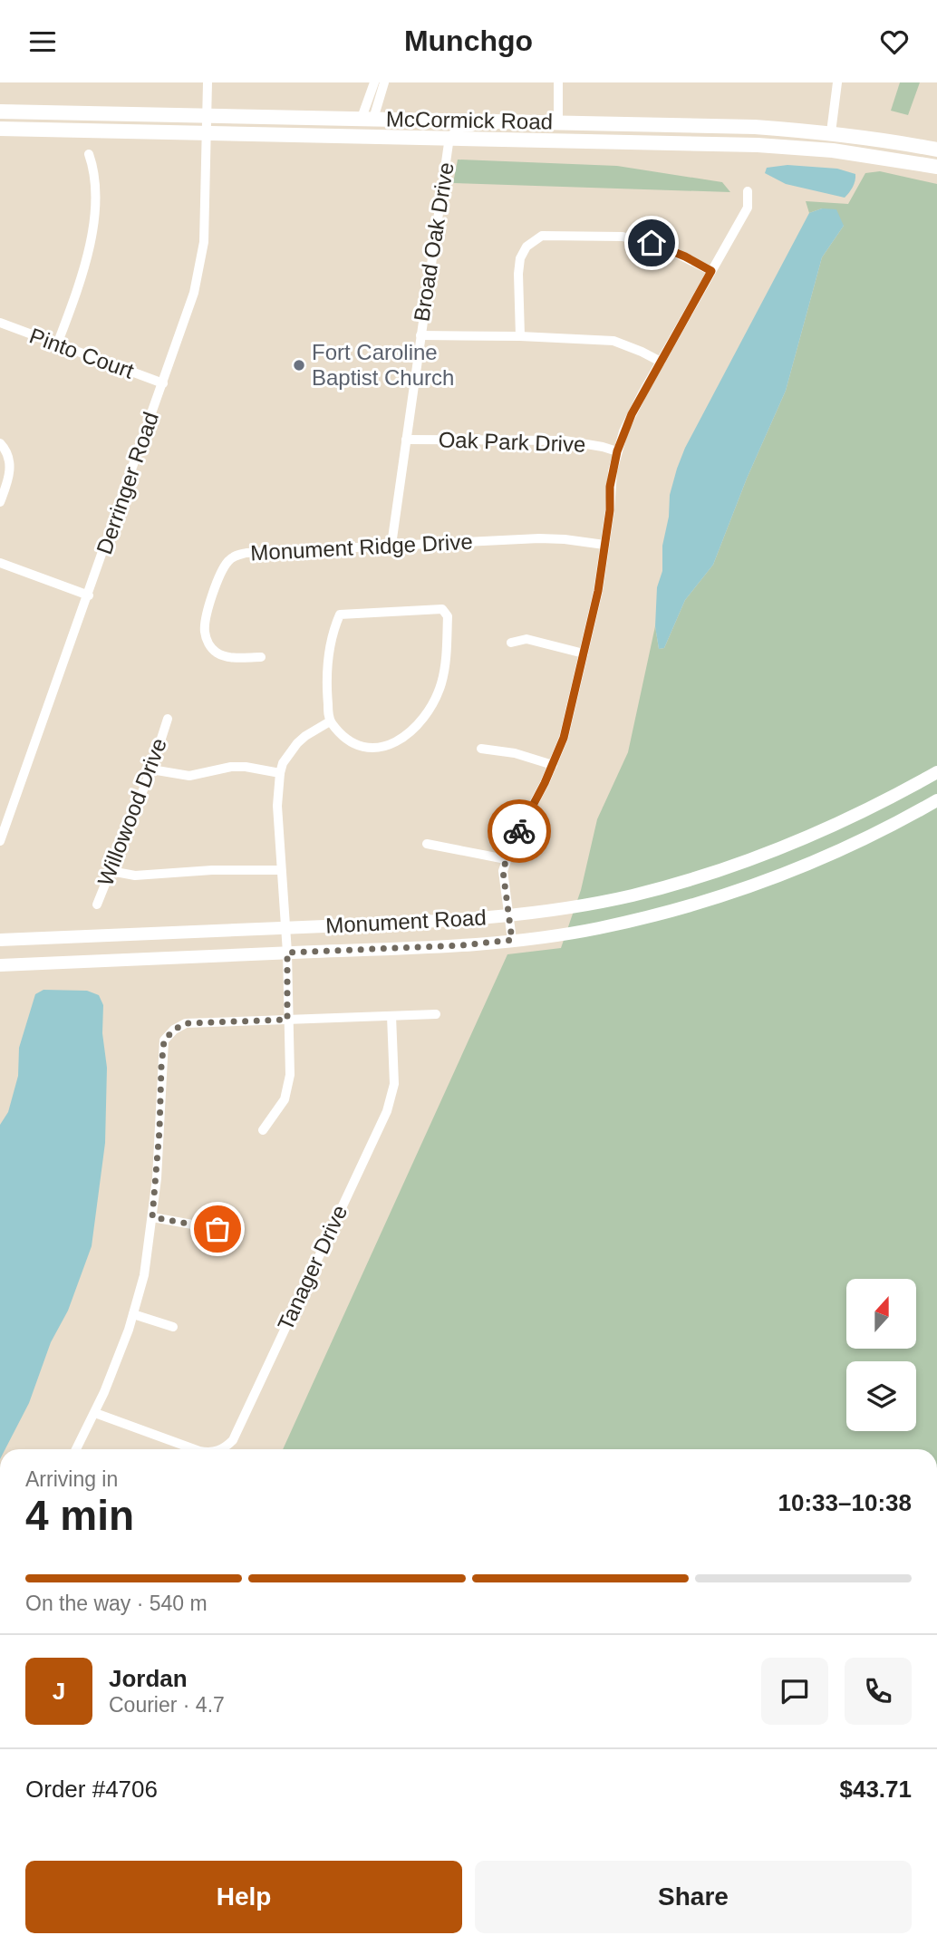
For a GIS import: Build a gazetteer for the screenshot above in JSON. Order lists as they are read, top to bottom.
{
  "streets": {
    "main road": ["McCormick Road", "Monument Road"],
    "street": [
      "Broad Oak Drive",
      "Pinto Court",
      "Oak Park Drive",
      "Derringer Road",
      "Monument Ridge Drive",
      "Willowood Drive",
      "Tanager Drive"
    ]
  },
  "crossings": [
    ["McCormick Road", "Broad Oak Drive"],
    ["McCormick Road", "Derringer Road"],
    ["Broad Oak Drive", "Oak Park Drive"],
    ["Broad Oak Drive", "Monument Ridge Drive"],
    ["Pinto Court", "Derringer Road"]
  ],
  "places": ["Fort Caroline Baptist Church"],
  "north": "top",
  "page": {
    "header": "Munchgo",
    "heading": ["4 min", "Arriving in", "10:33–10:38"],
    "panel": [
      "Jordan",
      "Courier · 4.7",
      "Order #4706",
      "$43.71"
    ],
    "bar": "On the way · 540 m",
    "round": "J",
    "buttons": ["Help", "Share"]
  }
}
